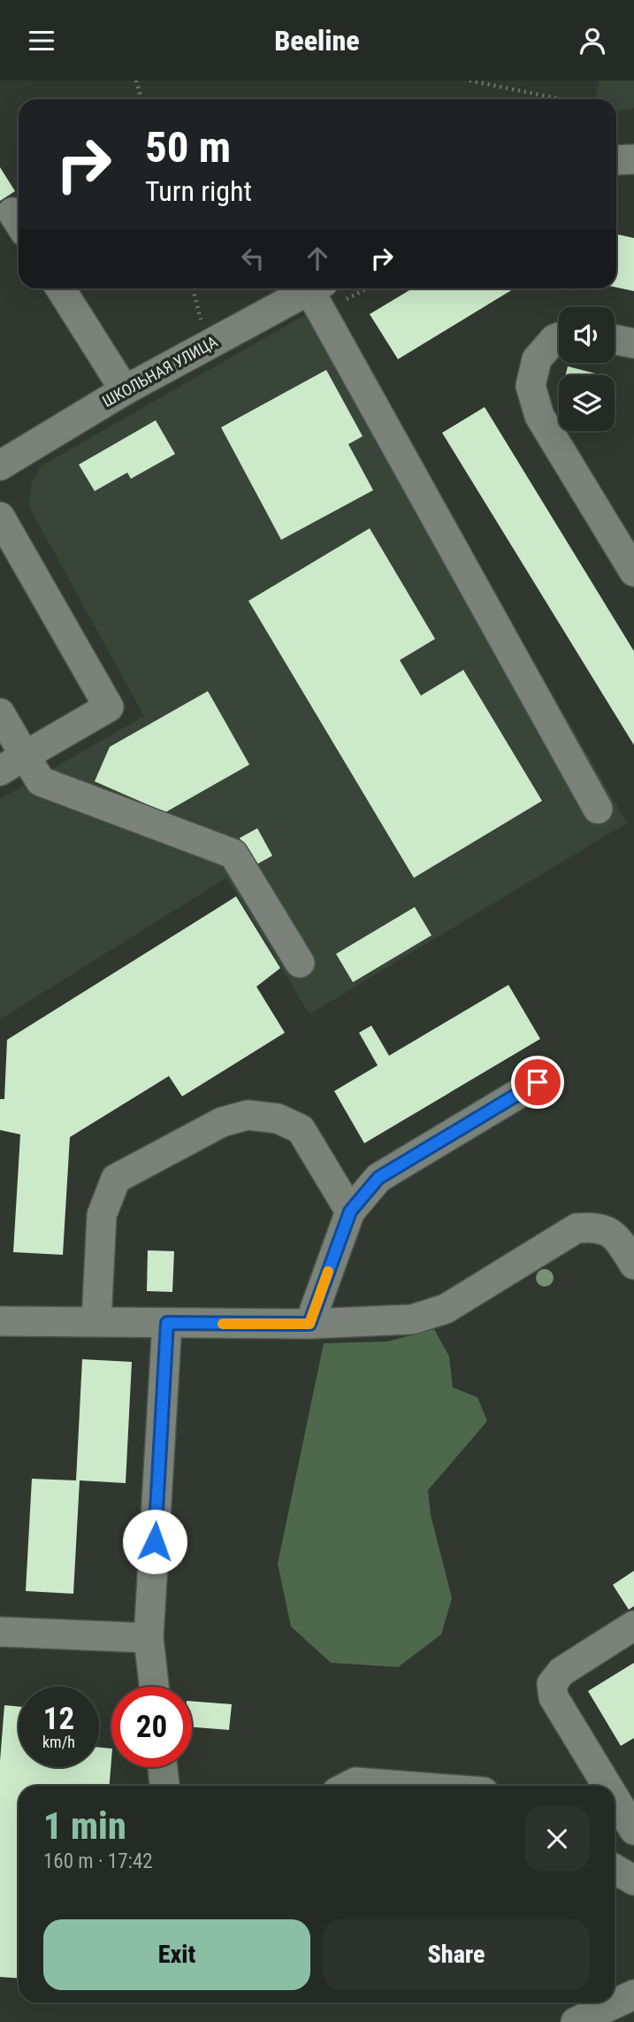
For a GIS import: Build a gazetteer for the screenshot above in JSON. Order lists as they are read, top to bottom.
{
  "streets": {
    "street": ["ШКОЛЬНАЯ УЛИЦА"]
  },
  "page": {
    "header": "Beeline",
    "turn": ["50 m", "Turn right"],
    "speed": "12 km/h",
    "limit": "20",
    "heading": ["1 min", "160 m · 17:42"],
    "buttons": ["Exit", "Share"]
  }
}
